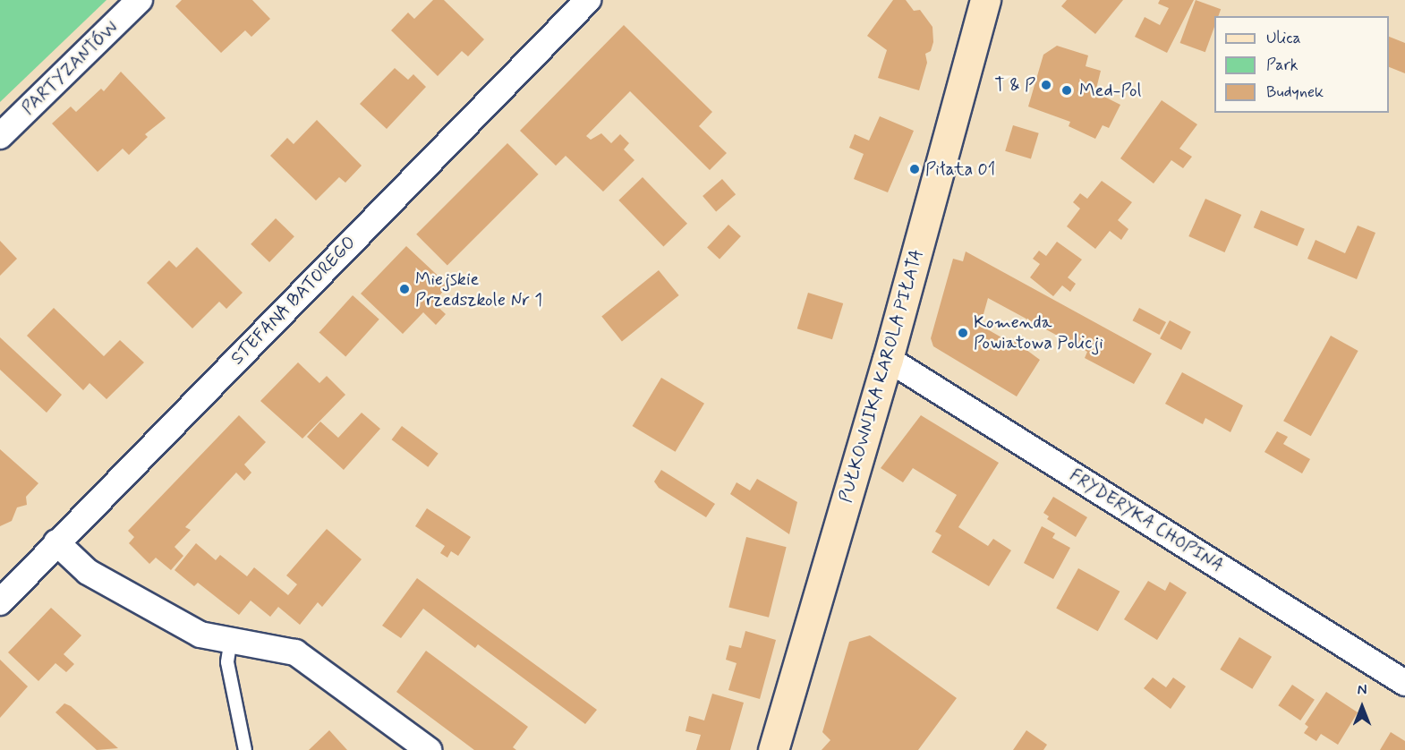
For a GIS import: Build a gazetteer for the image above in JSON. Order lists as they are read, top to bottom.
{
  "streets": {
    "street": [
      "PARTYZANTÓW",
      "STEFANA BATOREGO",
      "PUŁKOWNIKA KAROLA PIŁATA",
      "FRYDERYKA CHOPINA"
    ]
  },
  "crossings": [
    ["PUŁKOWNIKA KAROLA PIŁATA", "FRYDERYKA CHOPINA"]
  ],
  "places": [
    "T & P",
    "Med-Pol",
    "Piłata 01",
    "Miejskie Przedszkole Nr 1",
    "Komenda Powiatowa Policji"
  ],
  "legend": ["Ulica", "Park", "Budynek"],
  "north": "top"
}
